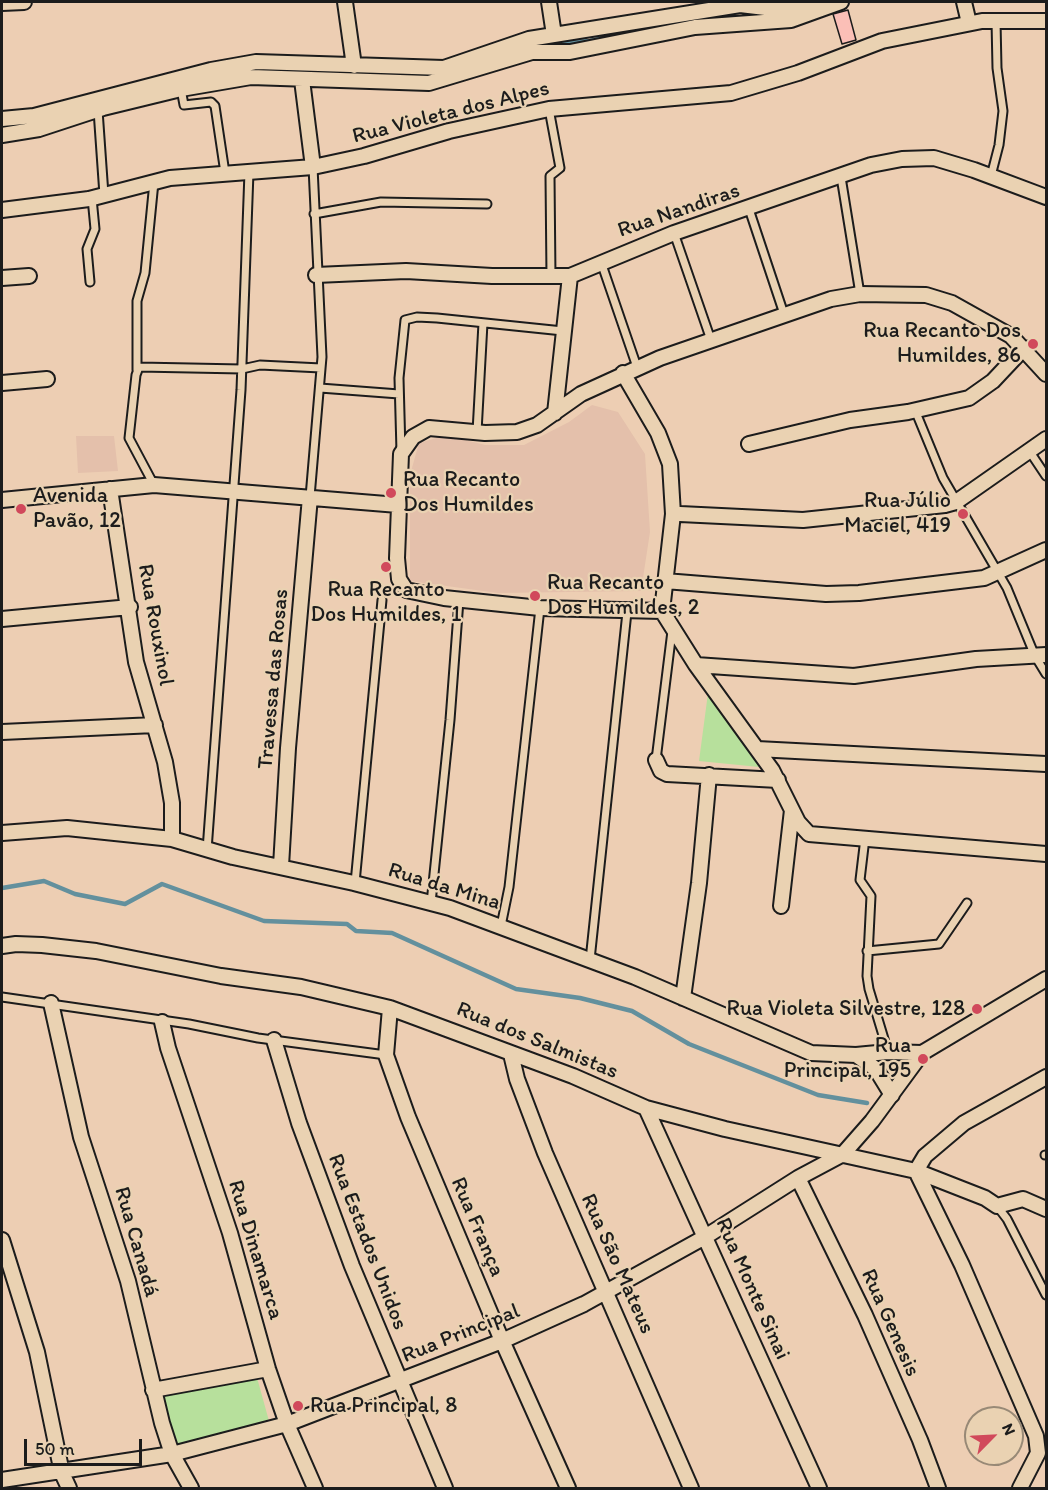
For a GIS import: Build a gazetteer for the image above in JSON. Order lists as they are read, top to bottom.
{
  "streets": {
    "street": [
      "Rua Violeta dos Alpes",
      "Rua Nandiras",
      "Rua Rouxinol",
      "Travessa das Rosas",
      "Rua da Mina",
      "Rua dos Salmistas",
      "Rua França",
      "Rua Canadá",
      "Rua Estados Unidos",
      "Rua Dinamarca",
      "Rua São Mateus",
      "Rua Monte Sinai",
      "Rua Genesis",
      "Rua Principal"
    ]
  },
  "crossings": [
    ["Rua Rouxinol", "Rua da Mina"],
    ["Travessa das Rosas", "Rua da Mina"],
    ["Rua dos Salmistas", "Rua França"],
    ["Rua dos Salmistas", "Rua São Mateus"],
    ["Rua dos Salmistas", "Rua Monte Sinai"],
    ["Rua dos Salmistas", "Rua Principal"],
    ["Rua França", "Rua Principal"],
    ["Rua Canadá", "Rua Principal"],
    ["Rua Estados Unidos", "Rua Principal"],
    ["Rua Dinamarca", "Rua Principal"],
    ["Rua São Mateus", "Rua Principal"],
    ["Rua Monte Sinai", "Rua Principal"],
    ["Rua Genesis", "Rua Principal"]
  ],
  "places": [
    "Rua Recanto Dos Humildes, 86",
    "Rua Recanto Dos Humildes",
    "Avenida Pavão, 12",
    "Rua Júlio Maciel, 419",
    "Rua Recanto Dos Humildes, 1",
    "Rua Recanto Dos Humildes, 2",
    "Rua Violeta Silvestre, 128",
    "Rua Principal, 195",
    "Rua Principal, 8"
  ],
  "scale_bar": "50 m",
  "north": "top right"
}
